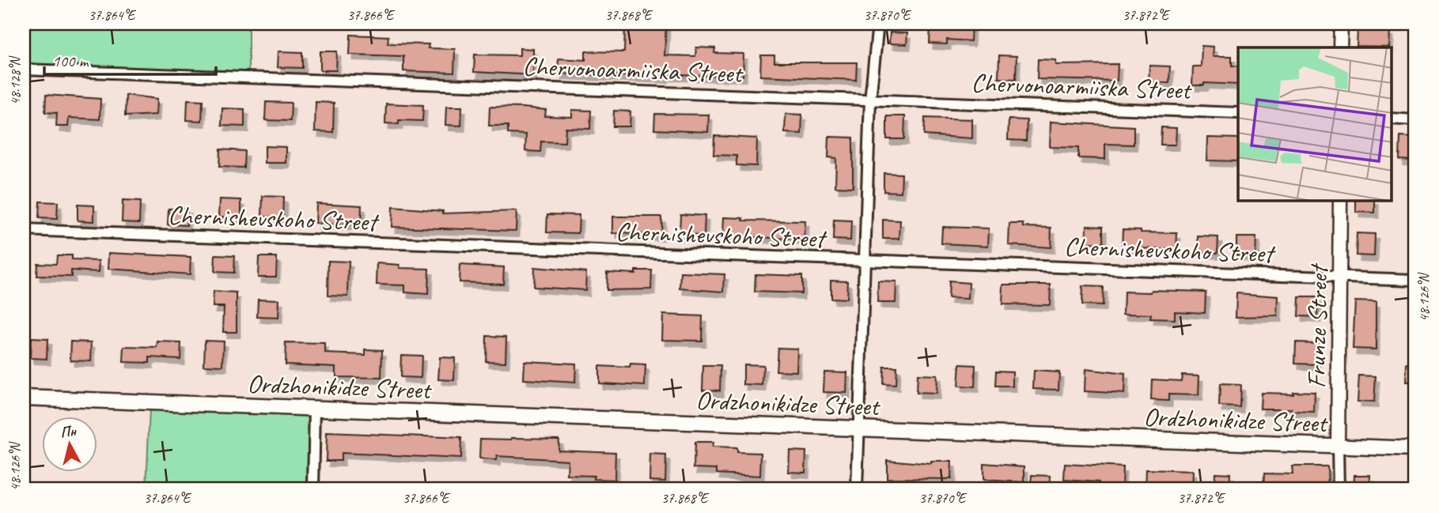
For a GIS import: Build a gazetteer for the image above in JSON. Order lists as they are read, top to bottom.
{
  "streets": {
    "main road": ["Ordzhonikidze Street"],
    "street": ["Chervonoarmiiska Street", "Chernishevskoho Street", "Frunze Street"]
  },
  "crossings": [
    ["Chernishevskoho Street", "Frunze Street"],
    ["Frunze Street", "Ordzhonikidze Street"]
  ],
  "scale_bar": "100 m",
  "north": "top",
  "coordinates": [
    "37.864°E",
    "37.866°E",
    "37.868°E",
    "37.870°E",
    "37.872°E",
    "48.128°N",
    "48.126°N"
  ]
}
